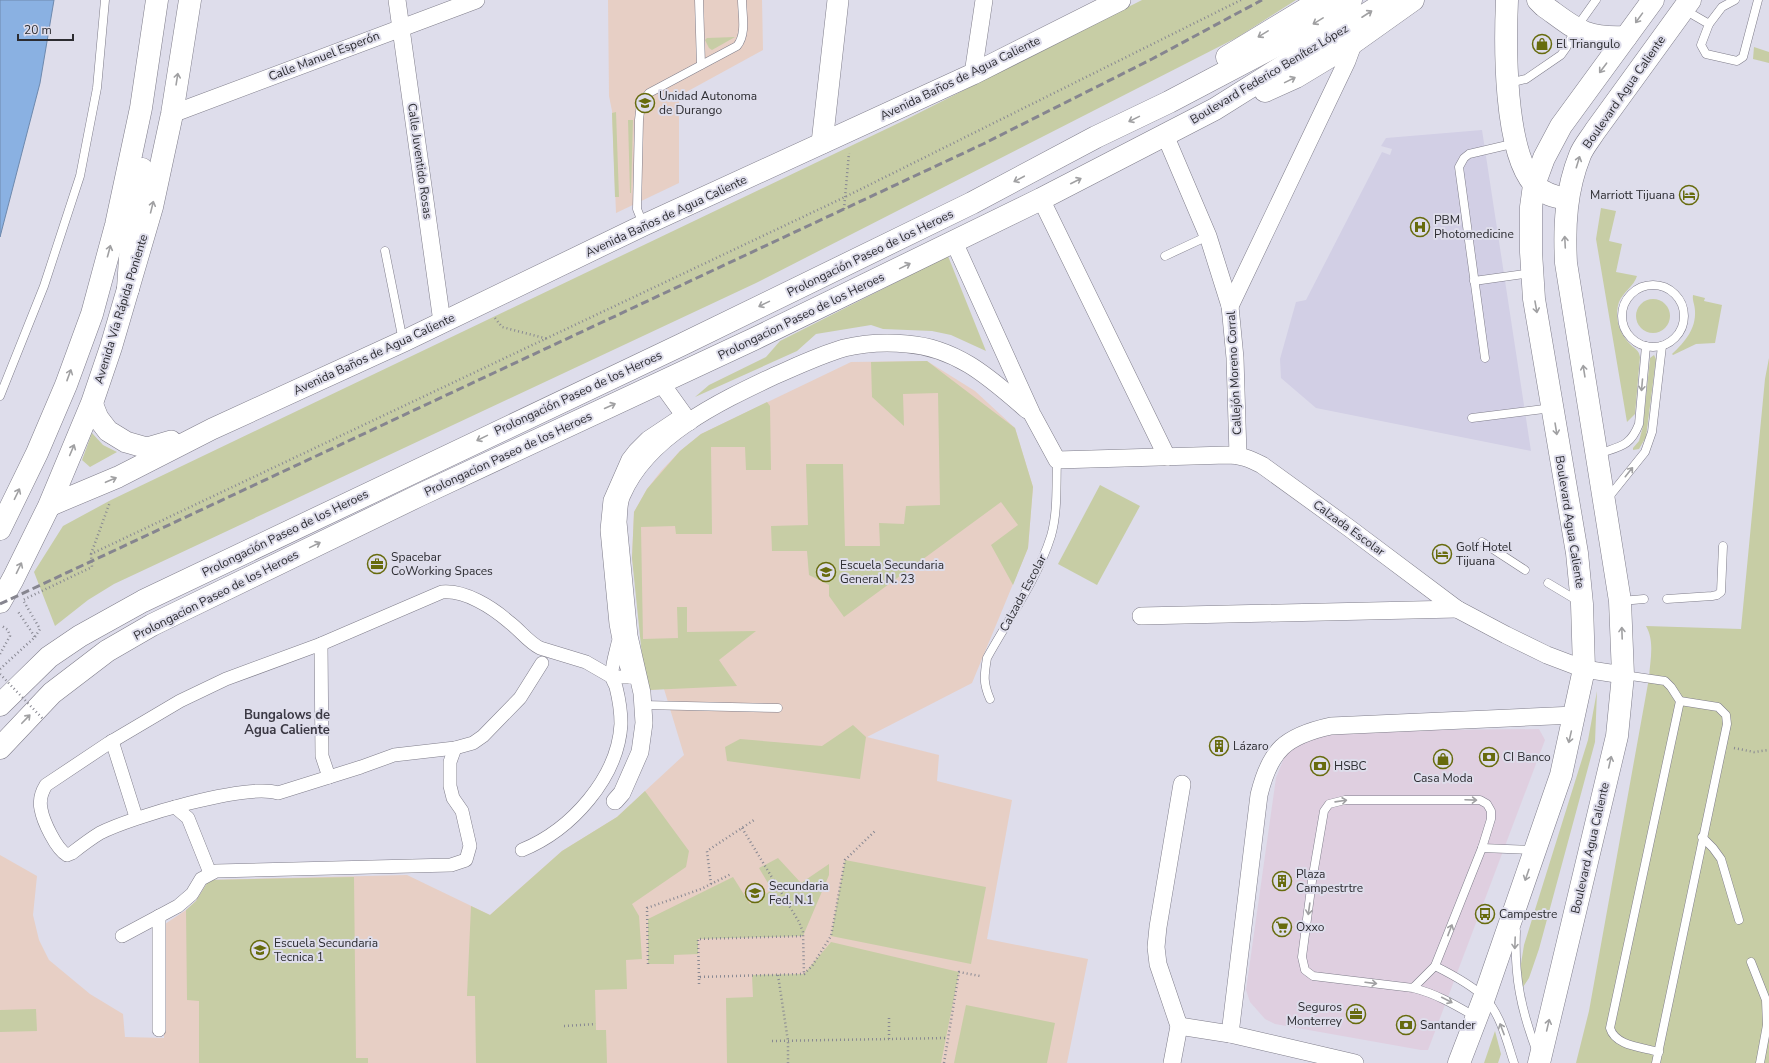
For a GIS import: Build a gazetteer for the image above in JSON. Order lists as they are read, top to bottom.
{
  "streets": {
    "main road": [
      "Boulevard Federico Benítez López",
      "Boulevard Agua Caliente",
      "Prolongación Paseo de los Heroes",
      "Avenida Vía Rápida Poniente",
      "Prolongacion Paseo de los Heroes"
    ],
    "street": [
      "Calle Manuel Esperón",
      "Avenida Baños de Agua Caliente",
      "Calle Juventido Rosas",
      "Callejón Moreno Corral",
      "Calzada Escolar"
    ]
  },
  "crossings": [
    ["Calle Manuel Esperón", "Calle Juventido Rosas"],
    ["Calle Manuel Esperón", "Avenida Vía Rápida Poniente"],
    ["Boulevard Federico Benítez López", "Prolongación Paseo de los Heroes"],
    ["Boulevard Federico Benítez López", "Prolongacion Paseo de los Heroes"],
    ["Boulevard Federico Benítez López", "Callejón Moreno Corral"],
    ["Avenida Baños de Agua Caliente", "Calle Juventido Rosas"],
    ["Avenida Baños de Agua Caliente", "Avenida Vía Rápida Poniente"],
    ["Boulevard Agua Caliente", "Calzada Escolar"],
    ["Callejón Moreno Corral", "Calzada Escolar"]
  ],
  "one_way": ["Prolongación Paseo de los Heroes", "Prolongacion Paseo de los Heroes"],
  "districts": ["Bungalows de Agua Caliente"],
  "places": {
    "shop": ["El Triangulo", "Casa Moda"],
    "school or university": [
      "Unidad Autonoma de Durango",
      "Escuela Secundaria General N. 23",
      "Secundaria Fed. N.1",
      "Escuela Secundaria Tecnica 1"
    ],
    "hotel": ["Marriott Tijuana", "Golf Hotel Tijuana"],
    "hospital": ["PBM Photomedicine"],
    "office": ["Spacebar CoWorking Spaces", "Seguros Monterrey"],
    "building": ["Lázaro", "Plaza Campestrtre"],
    "bank": ["CI Banco", "HSBC", "Santander"],
    "bus stop": ["Campestre"],
    "supermarket": ["Oxxo"]
  },
  "scale_bar": "20 m"
}
